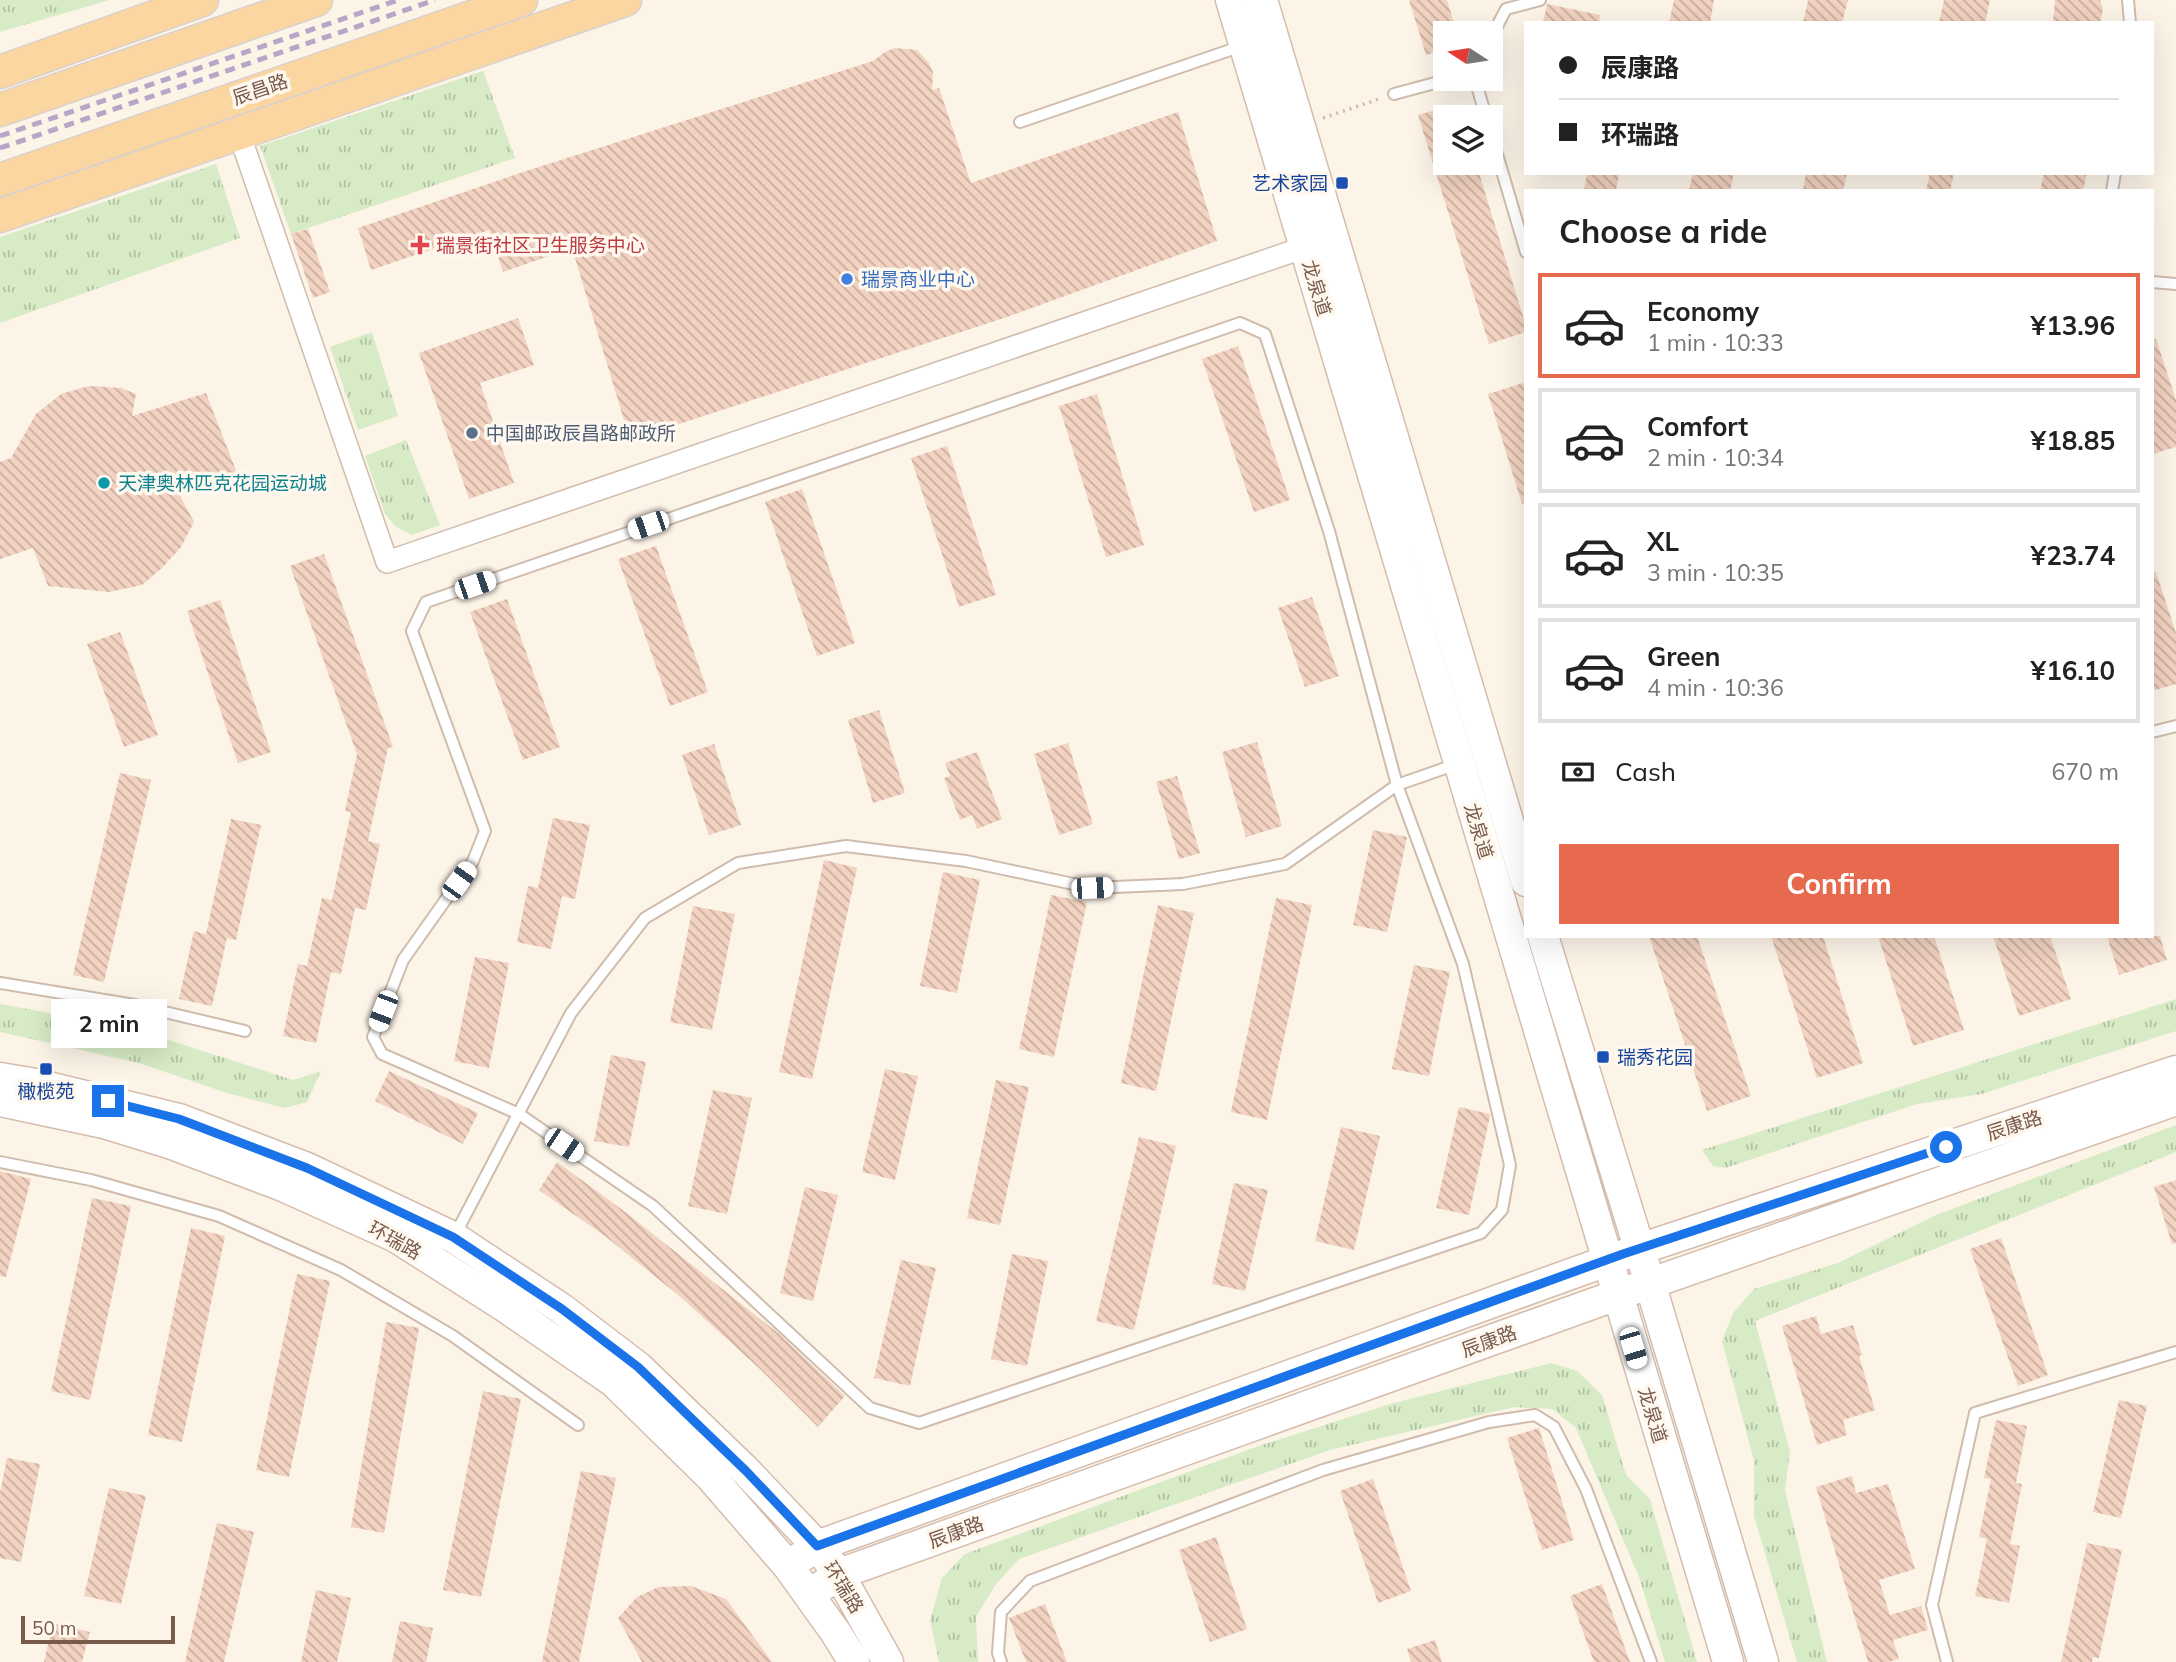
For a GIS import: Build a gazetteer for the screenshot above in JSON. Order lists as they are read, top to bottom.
{
  "streets": {
    "main road": ["辰昌路"],
    "street": ["龙泉道", "辰康路", "环瑞路"]
  },
  "crossings": [
    ["龙泉道", "辰康路"],
    ["辰康路", "环瑞路"]
  ],
  "places": {
    "transit": ["艺术家园", "瑞秀花园", "橄榄苑"],
    "health": ["瑞景街社区卫生服务中心"],
    "other": ["瑞景商业中心", "中国邮政辰昌路邮政所", "天津奥林匹克花园运动城"]
  },
  "scale_bar": "50 m",
  "north": "left",
  "page": {
    "banner": ["辰康路", "环瑞路"],
    "heading": "Choose a ride",
    "list": [
      {
        "name": "Economy",
        "note": "1 min · 10:33",
        "value": "¥13.96"
      },
      {
        "name": "Comfort",
        "note": "2 min · 10:34",
        "value": "¥18.85"
      },
      {
        "name": "XL",
        "note": "3 min · 10:35",
        "value": "¥23.74"
      },
      {
        "name": "Green",
        "note": "4 min · 10:36",
        "value": "¥16.10"
      }
    ],
    "pay": ["Cash", "670 m"],
    "buttons": "Confirm",
    "bubble": "2 min",
    "scale": "50 m"
  }
}
